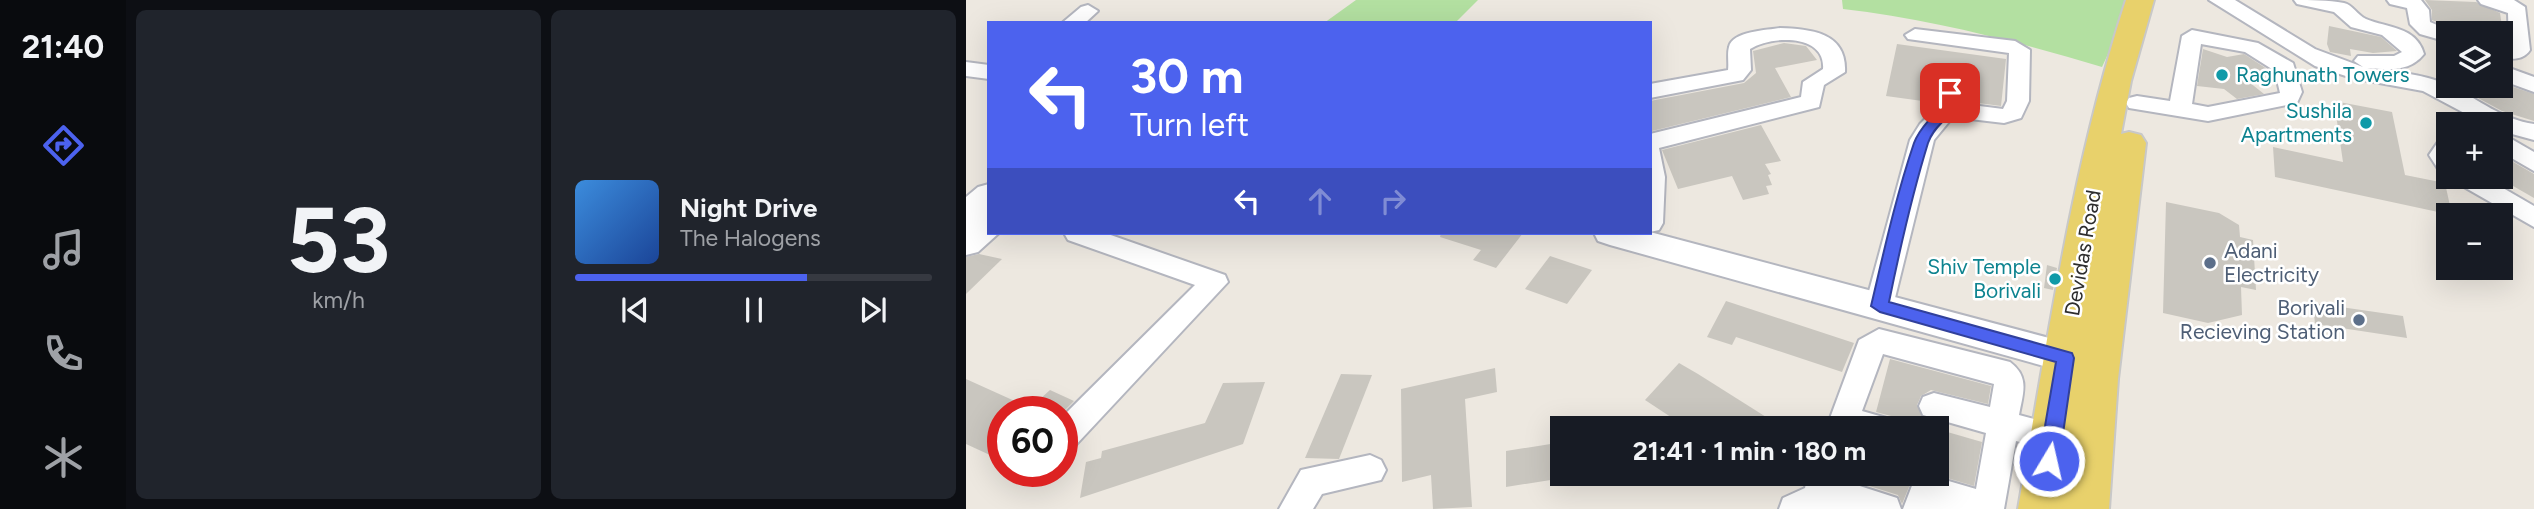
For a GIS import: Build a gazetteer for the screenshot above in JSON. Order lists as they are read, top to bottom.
{
  "streets": {
    "main road": ["Devidas Road"]
  },
  "places": [
    "Raghunath Towers",
    "Sushila Apartments",
    "Adani Electricity",
    "Shiv Temple Borivali",
    "Borivali Recieving Station"
  ],
  "page": {
    "tabs": "21:40",
    "tile": ["53", "km/h"],
    "map_buttons": ["+", "−"],
    "turn": ["30 m", "Turn left"],
    "song": ["Night Drive", "The Halogens"],
    "limit": "60",
    "trip": "21:41 · 1 min · 180 m"
  }
}
